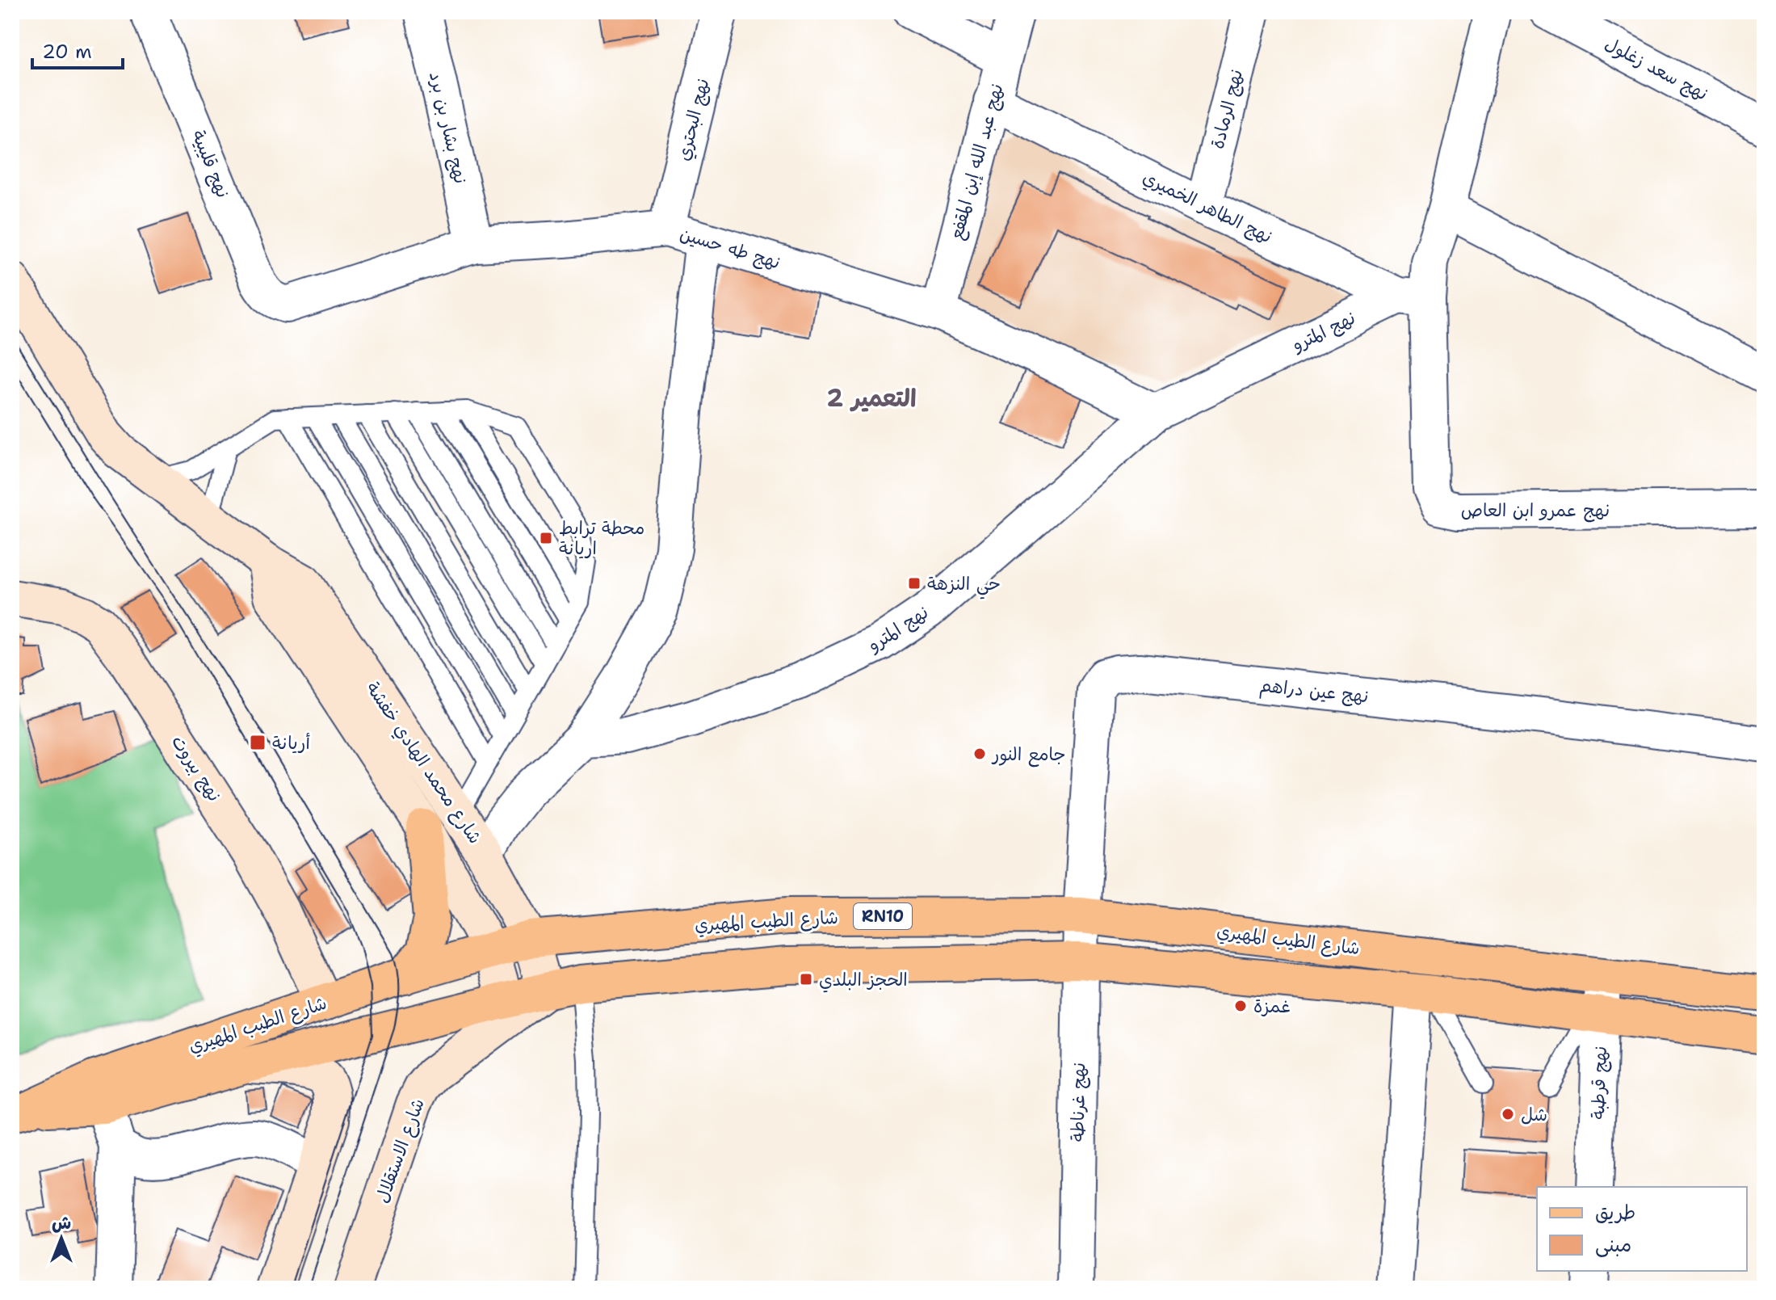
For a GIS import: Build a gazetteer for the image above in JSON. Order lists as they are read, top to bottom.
{
  "streets": {
    "main road": ["RN10", "شارع الطيب المهيري"],
    "street": [
      "نهج سعد زغلول",
      "نهج الرمادة",
      "نهج البحتري",
      "نهج بشار بن برد",
      "نهج عبد الله إبن المقفع",
      "نهج قليبية",
      "نهج الطاهر الخميري",
      "نهج طه حسين",
      "نهج المترو",
      "نهج عمرو ابن العاص",
      "نهج عين دراهم",
      "شارع محمد الهادي خفشة",
      "نهج بيروت",
      "نهج قرطبة",
      "نهج غرناطة",
      "شارع الاستقلال"
    ]
  },
  "crossings": [
    ["نهج الرمادة", "نهج الطاهر الخميري"],
    ["نهج البحتري", "نهج طه حسين"],
    ["نهج بشار بن برد", "نهج طه حسين"],
    ["نهج عبد الله إبن المقفع", "نهج الطاهر الخميري"],
    ["نهج عبد الله إبن المقفع", "نهج طه حسين"],
    ["نهج قليبية", "نهج طه حسين"],
    ["نهج الطاهر الخميري", "نهج المترو"],
    ["نهج الطاهر الخميري", "نهج عمرو ابن العاص"],
    ["نهج طه حسين", "نهج المترو"],
    ["نهج المترو", "نهج عمرو ابن العاص"],
    ["نهج عين دراهم", "شارع الطيب المهيري"],
    ["نهج عين دراهم", "نهج غرناطة"],
    ["شارع محمد الهادي خفشة", "شارع الطيب المهيري"],
    ["شارع محمد الهادي خفشة", "شارع الاستقلال"],
    ["نهج بيروت", "شارع الطيب المهيري"],
    ["شارع الطيب المهيري", "نهج قرطبة"],
    ["شارع الطيب المهيري", "نهج غرناطة"],
    ["شارع الطيب المهيري", "شارع الاستقلال"]
  ],
  "districts": ["التعمير 2"],
  "places": {
    "transit": [
      "محطة ترابط اريانة",
      "حي النزهة",
      "أريانة",
      "الحجز البلدي"
    ],
    "other": ["جامع النور", "غمزة", "شل"]
  },
  "legend": ["طريق", "مبنى"],
  "scale_bar": "20 m",
  "north": "top"
}
